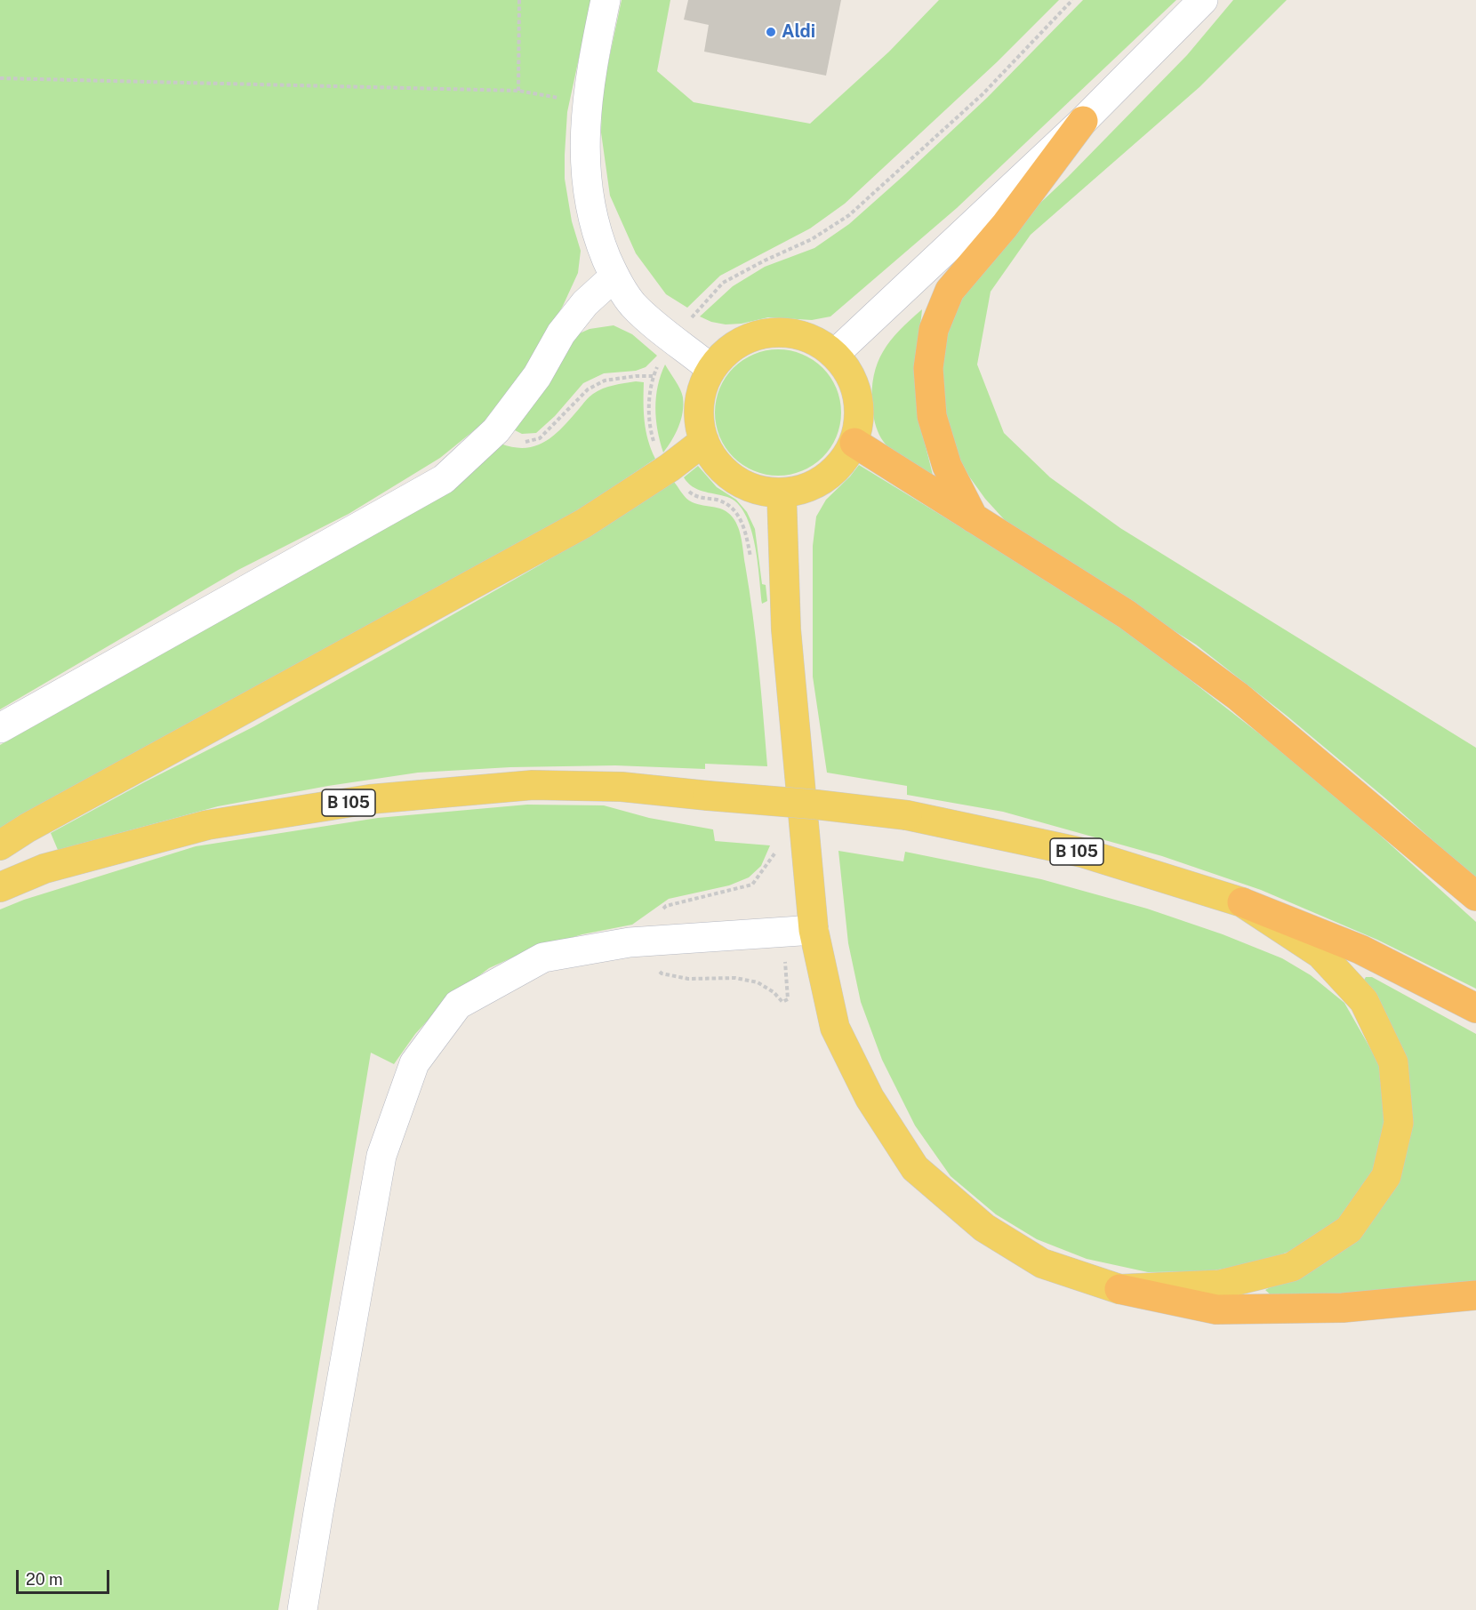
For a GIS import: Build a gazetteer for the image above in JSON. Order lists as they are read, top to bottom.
{
  "streets": {
    "highway": ["B 105"]
  },
  "places": ["Aldi"],
  "scale_bar": "20 m"
}
